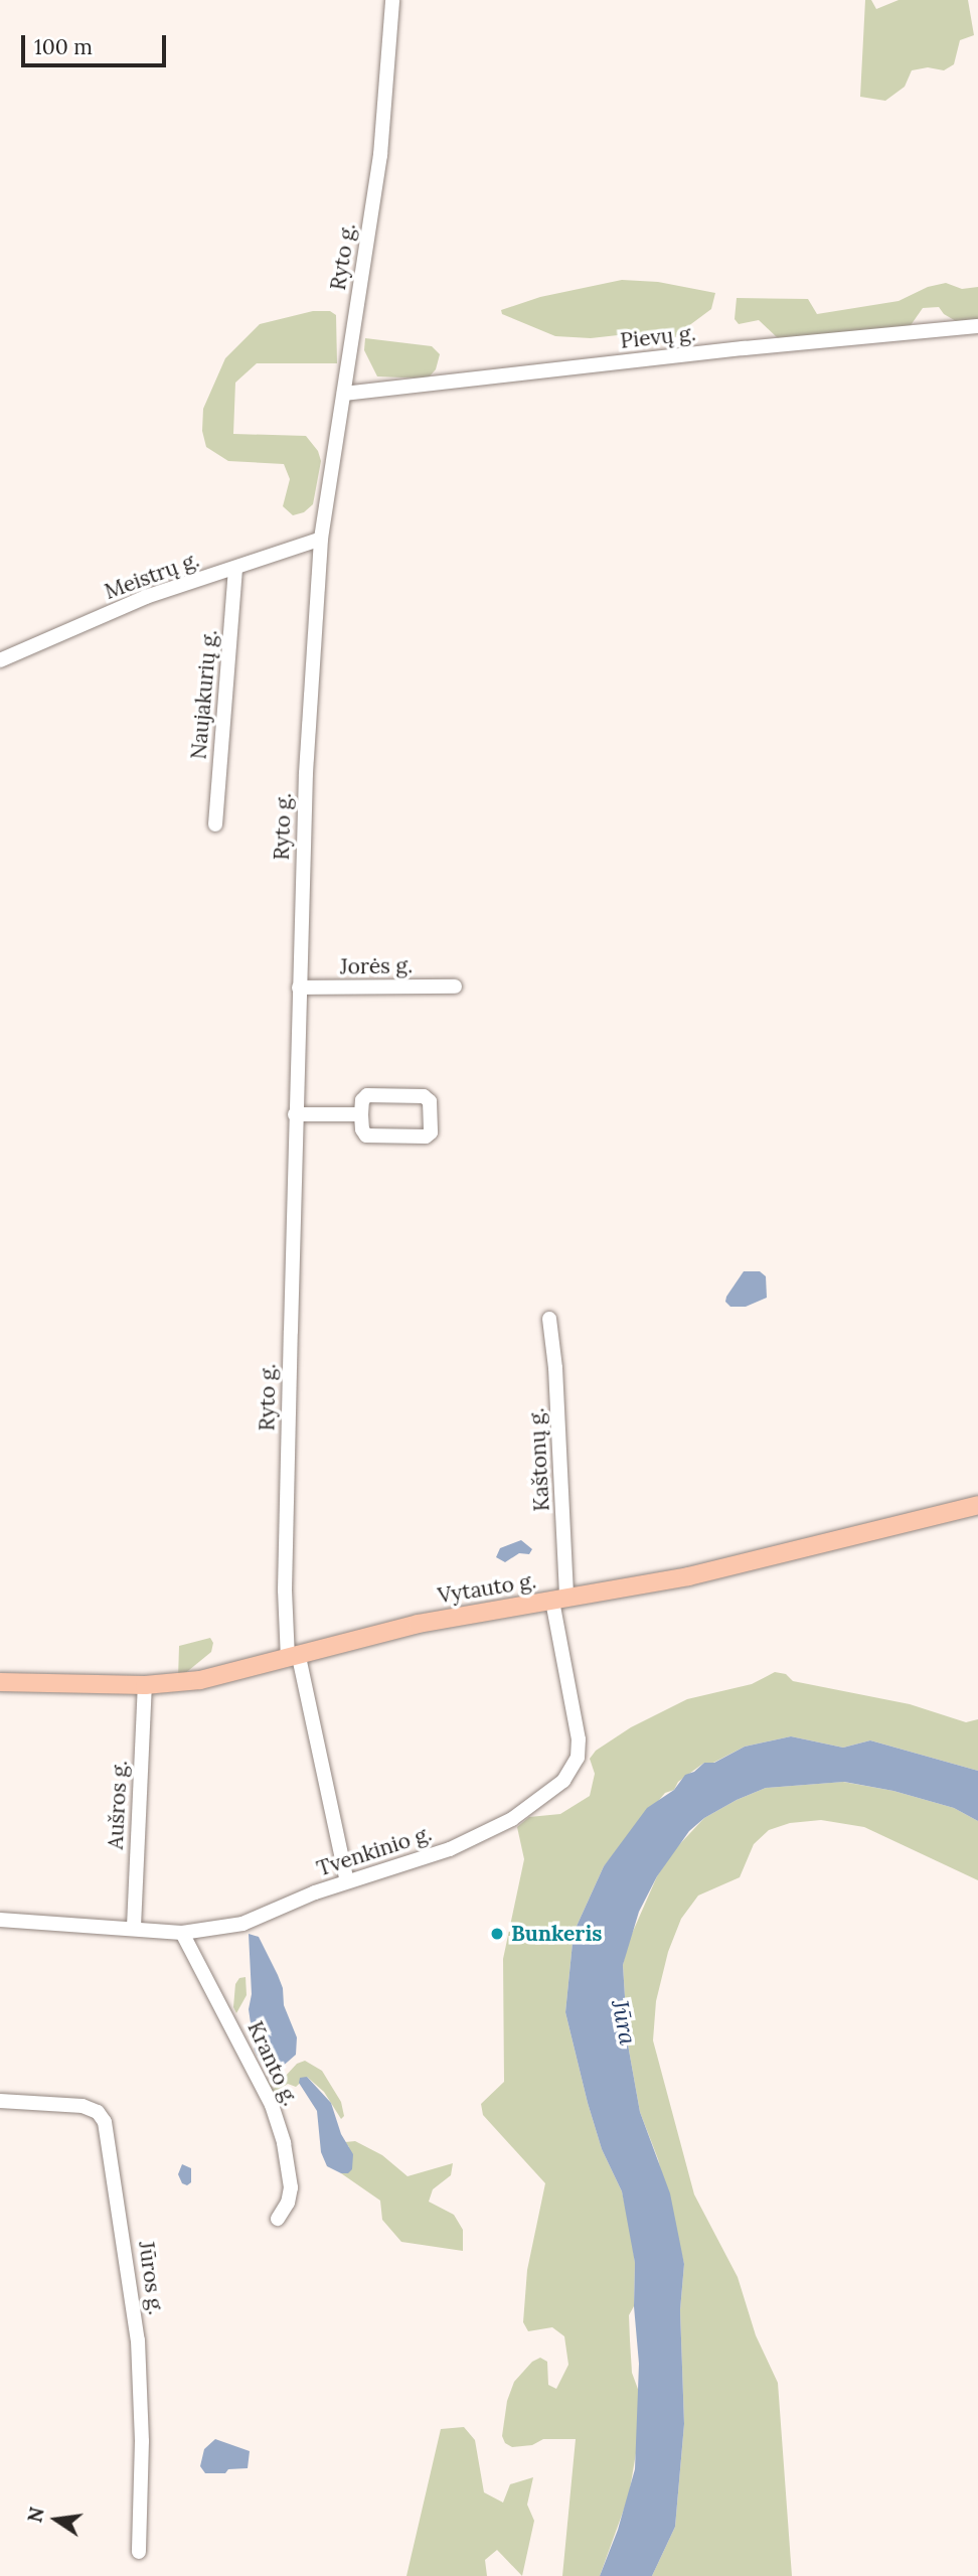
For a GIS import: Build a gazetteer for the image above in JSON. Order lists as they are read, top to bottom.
{
  "streets": {
    "main road": ["Vytauto g."],
    "street": [
      "Ryto g.",
      "Pievų g.",
      "Meistrų g.",
      "Naujakurių g.",
      "Jorės g.",
      "Kaštonų g.",
      "Aušros g.",
      "Tvenkinio g.",
      "Kranto g.",
      "Jūros g."
    ]
  },
  "crossings": [
    ["Ryto g.", "Pievų g."],
    ["Ryto g.", "Meistrų g."],
    ["Ryto g.", "Jorės g."],
    ["Ryto g.", "Vytauto g."],
    ["Ryto g.", "Tvenkinio g."],
    ["Meistrų g.", "Naujakurių g."],
    ["Kaštonų g.", "Vytauto g."],
    ["Kaštonų g.", "Tvenkinio g."],
    ["Vytauto g.", "Aušros g."],
    ["Vytauto g.", "Tvenkinio g."],
    ["Aušros g.", "Tvenkinio g."],
    ["Tvenkinio g.", "Kranto g."]
  ],
  "water": ["Jūra"],
  "places": ["Bunkeris"],
  "scale_bar": "100 m",
  "north": "left"
}
